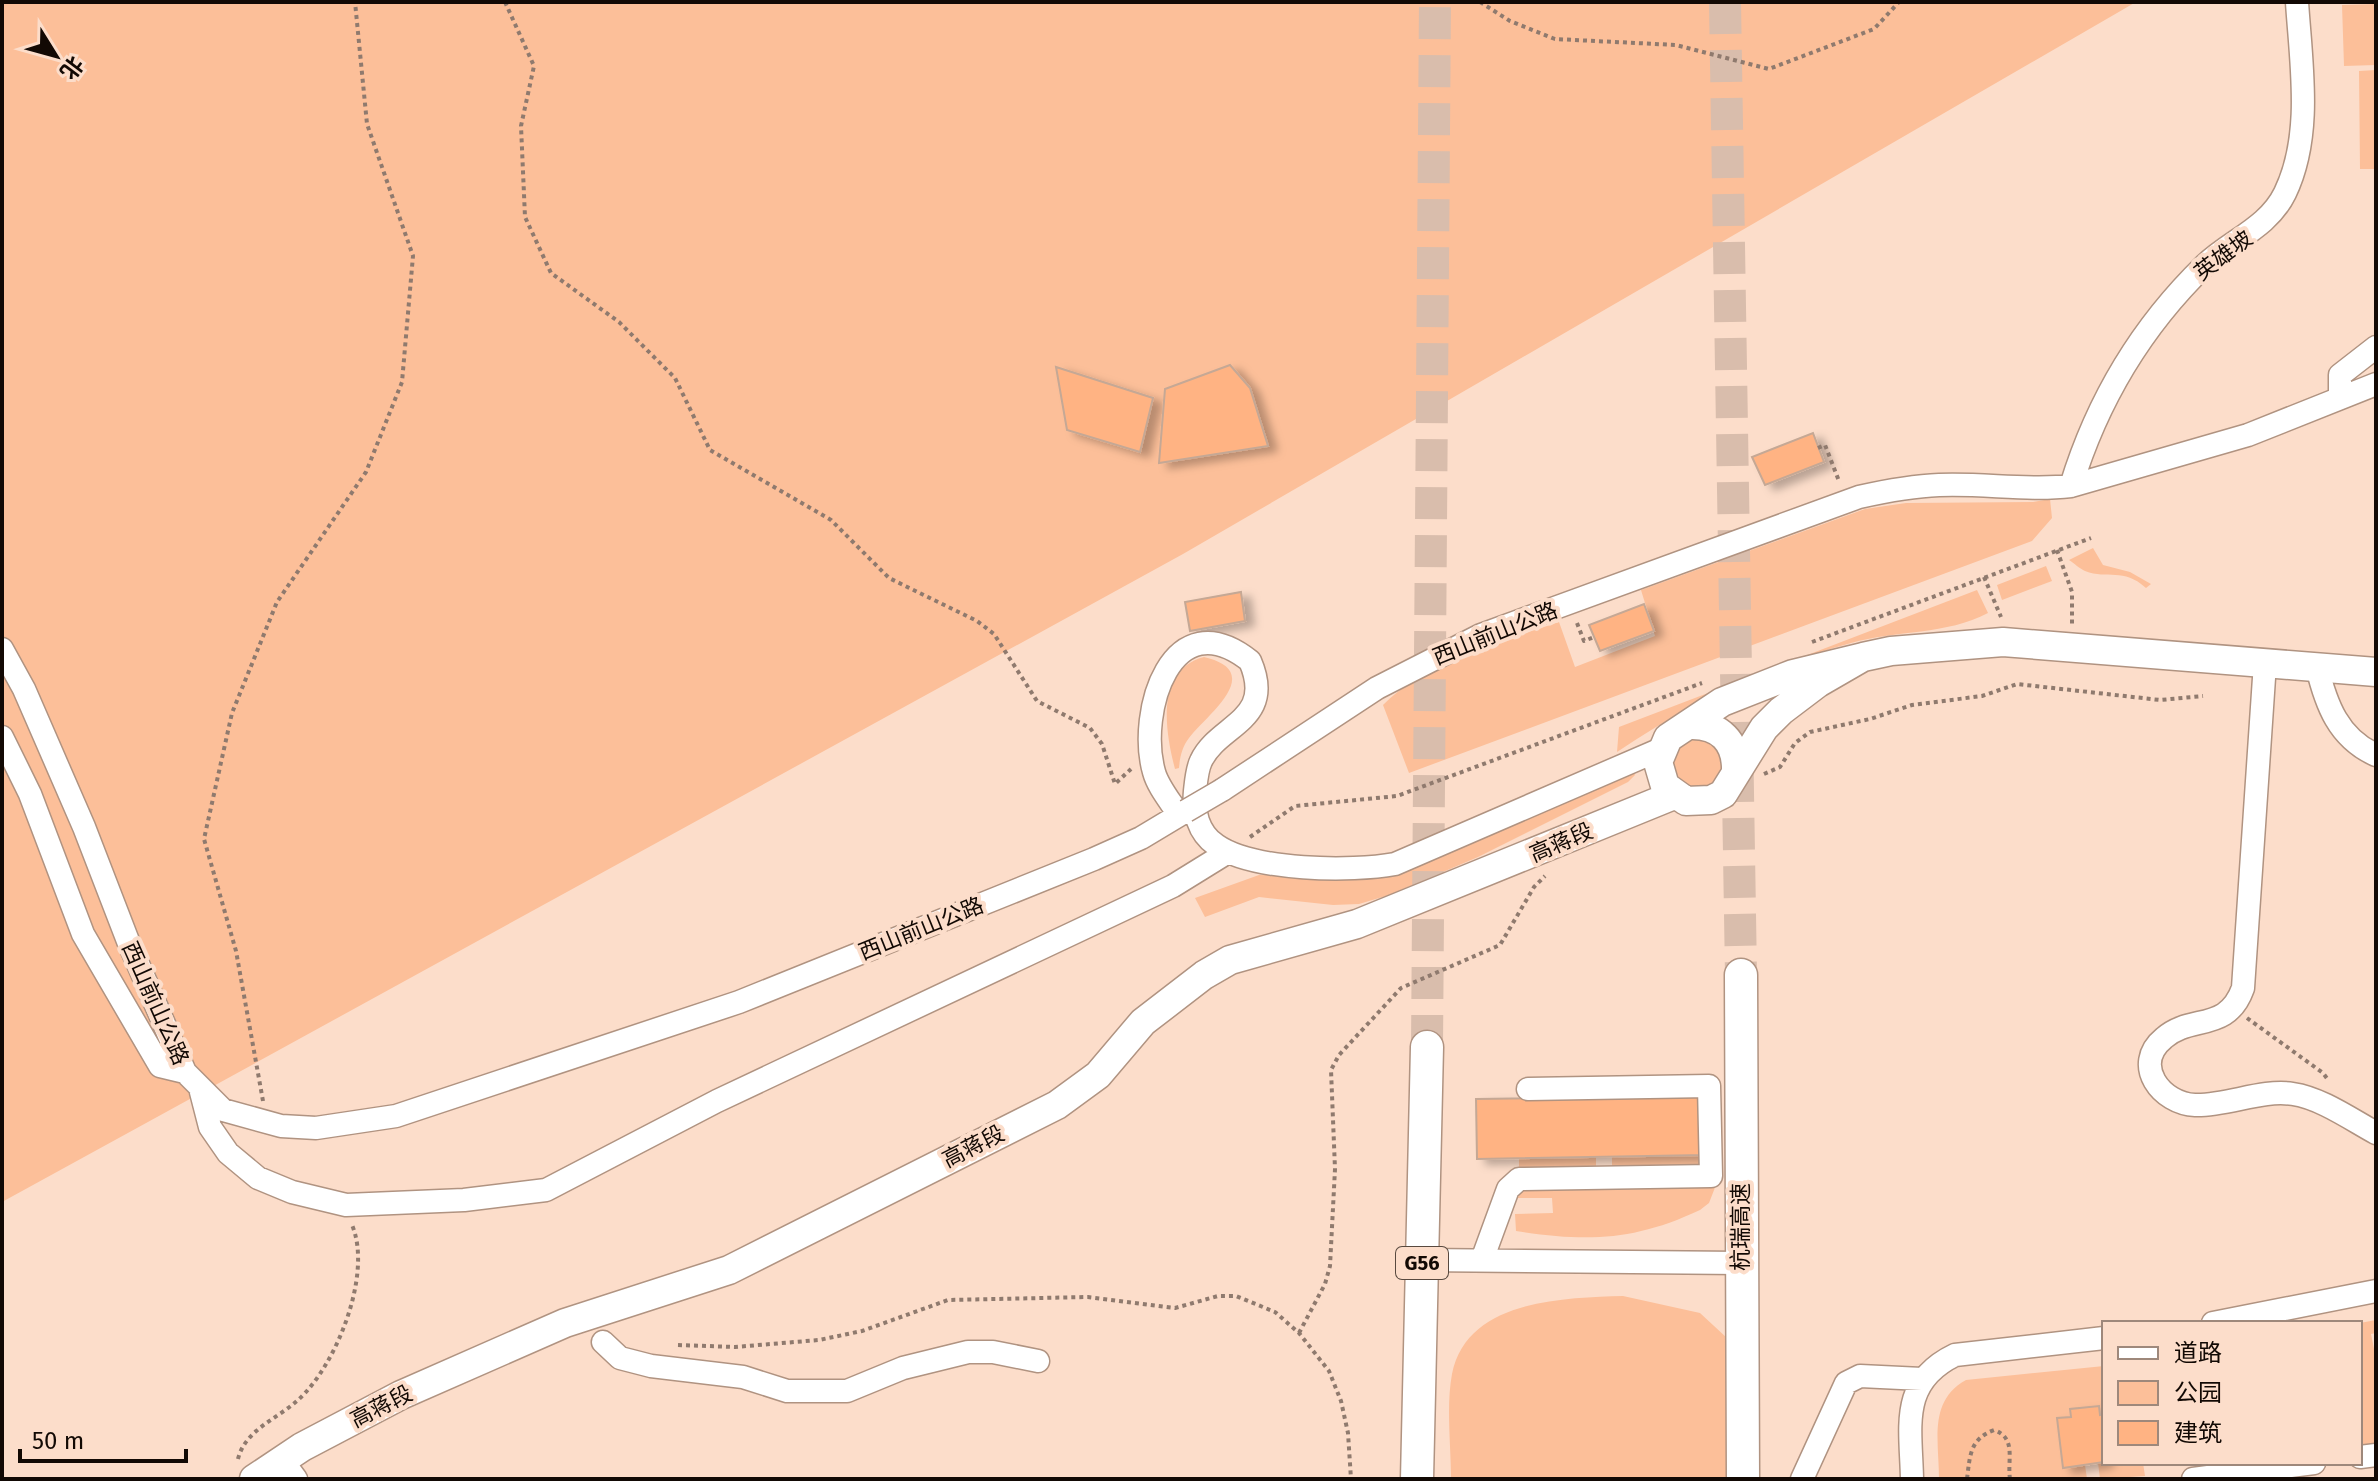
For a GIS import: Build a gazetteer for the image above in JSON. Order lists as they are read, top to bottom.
{
  "streets": {
    "highway": ["杭瑞高速", "G56"],
    "main road": ["高蒋段"],
    "street": ["英雄坡", "西山前山公路"]
  },
  "crossings": [
    ["英雄坡", "西山前山公路"]
  ],
  "legend": ["道路", "公园", "建筑"],
  "scale_bar": "50 m",
  "north": "bottom right"
}
